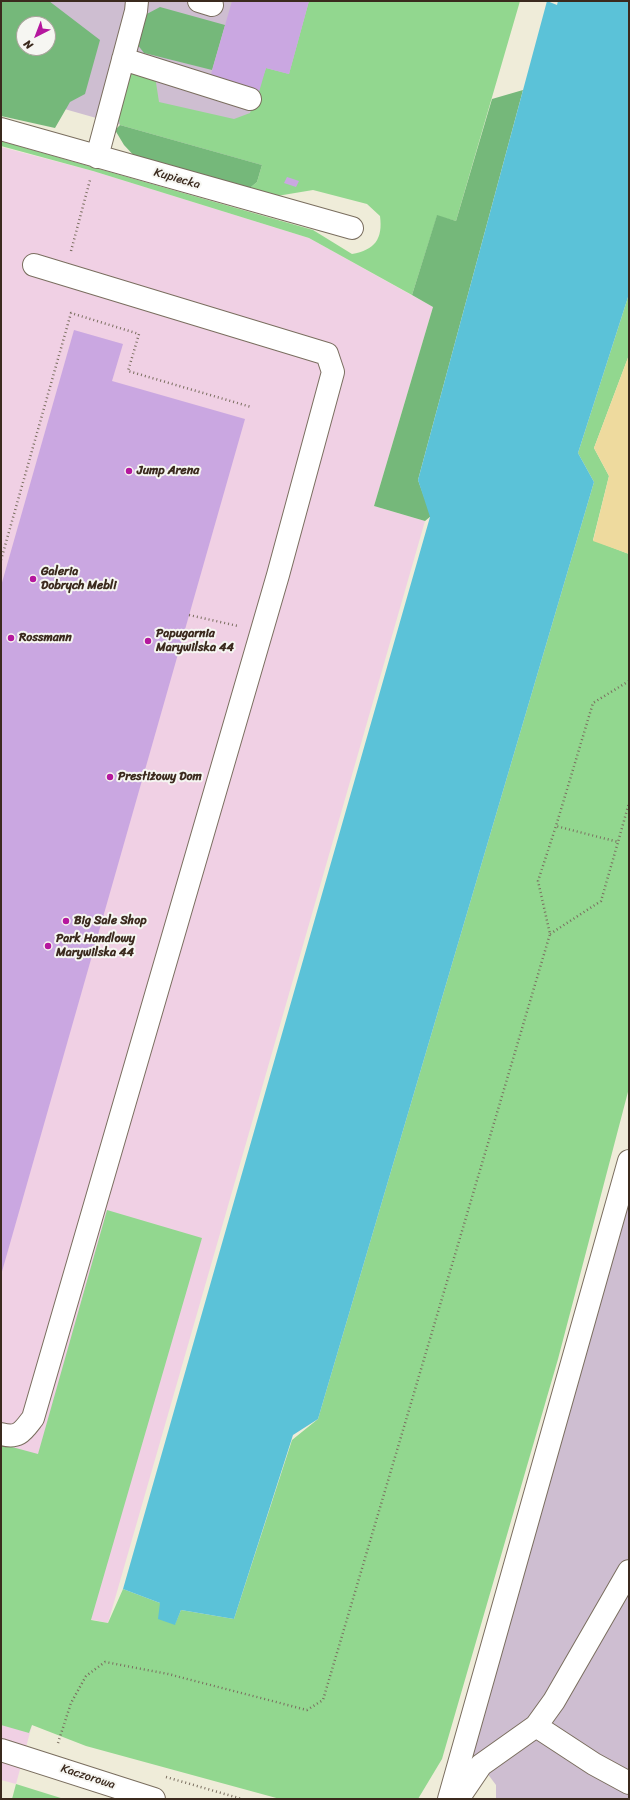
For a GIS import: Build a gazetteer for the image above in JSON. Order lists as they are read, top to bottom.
{
  "streets": {
    "street": ["Kupiecka", "Kaczorowa"]
  },
  "places": [
    "Jump Arena",
    "Galeria Dobrych Mebli",
    "Rossmann",
    "Papugarnia Marywilska 44",
    "Prestiżowy Dom",
    "Big Sale Shop",
    "Park Handlowy Marywilska 44"
  ],
  "north": "bottom left"
}
